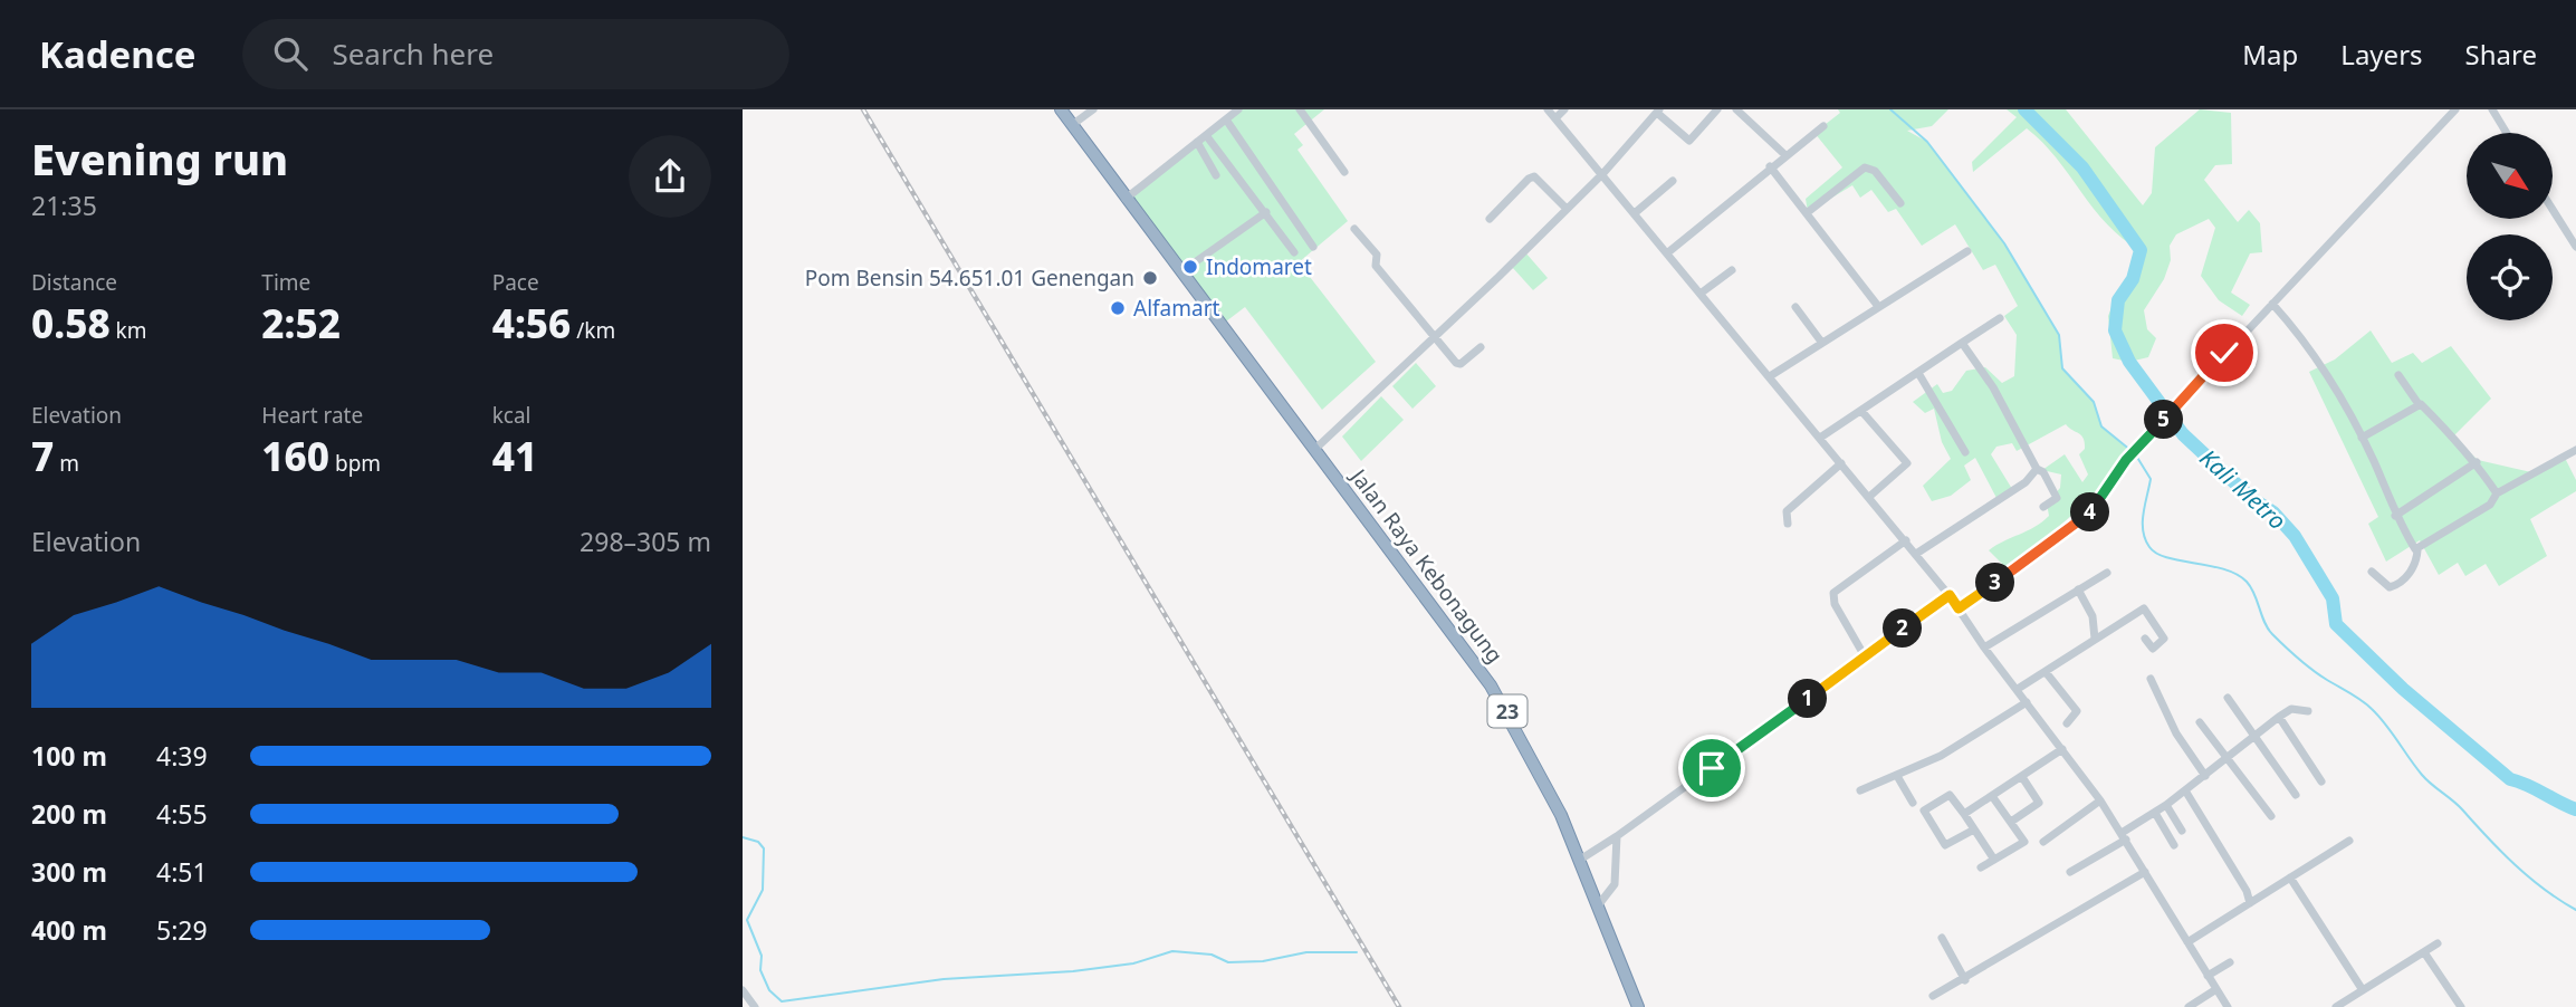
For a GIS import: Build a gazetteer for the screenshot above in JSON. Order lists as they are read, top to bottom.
{
  "streets": {
    "highway": ["Jalan Raya Kebonagung", "23"]
  },
  "crossings": [
    ["Jalan Raya Kebonagung", "23"]
  ],
  "water": ["Kali Metro"],
  "places": ["Indomaret", "Pom Bensin 54.651.01 Genengan", "Alfamart"],
  "north": "bottom right",
  "page": {
    "header": "Kadence",
    "search": "Search here",
    "nav": ["Map", "Layers", "Share"],
    "heading": ["Evening run", "21:35"],
    "stats": [
      ["Distance", "0.58 km"],
      ["Time", "2:52"],
      ["Pace", "4:56 /km"],
      ["Elevation", "7 m"],
      ["Heart rate", "160 bpm"],
      ["kcal", "41"]
    ],
    "pins": [
      "5",
      "4",
      "3",
      "2",
      "1"
    ],
    "chart": ["Elevation", "298–305 m"],
    "list": [
      {
        "name": "100 m",
        "note": "4:39"
      },
      {
        "name": "200 m",
        "note": "4:55"
      },
      {
        "name": "300 m",
        "note": "4:51"
      },
      {
        "name": "400 m",
        "note": "5:29"
      }
    ]
  }
}
